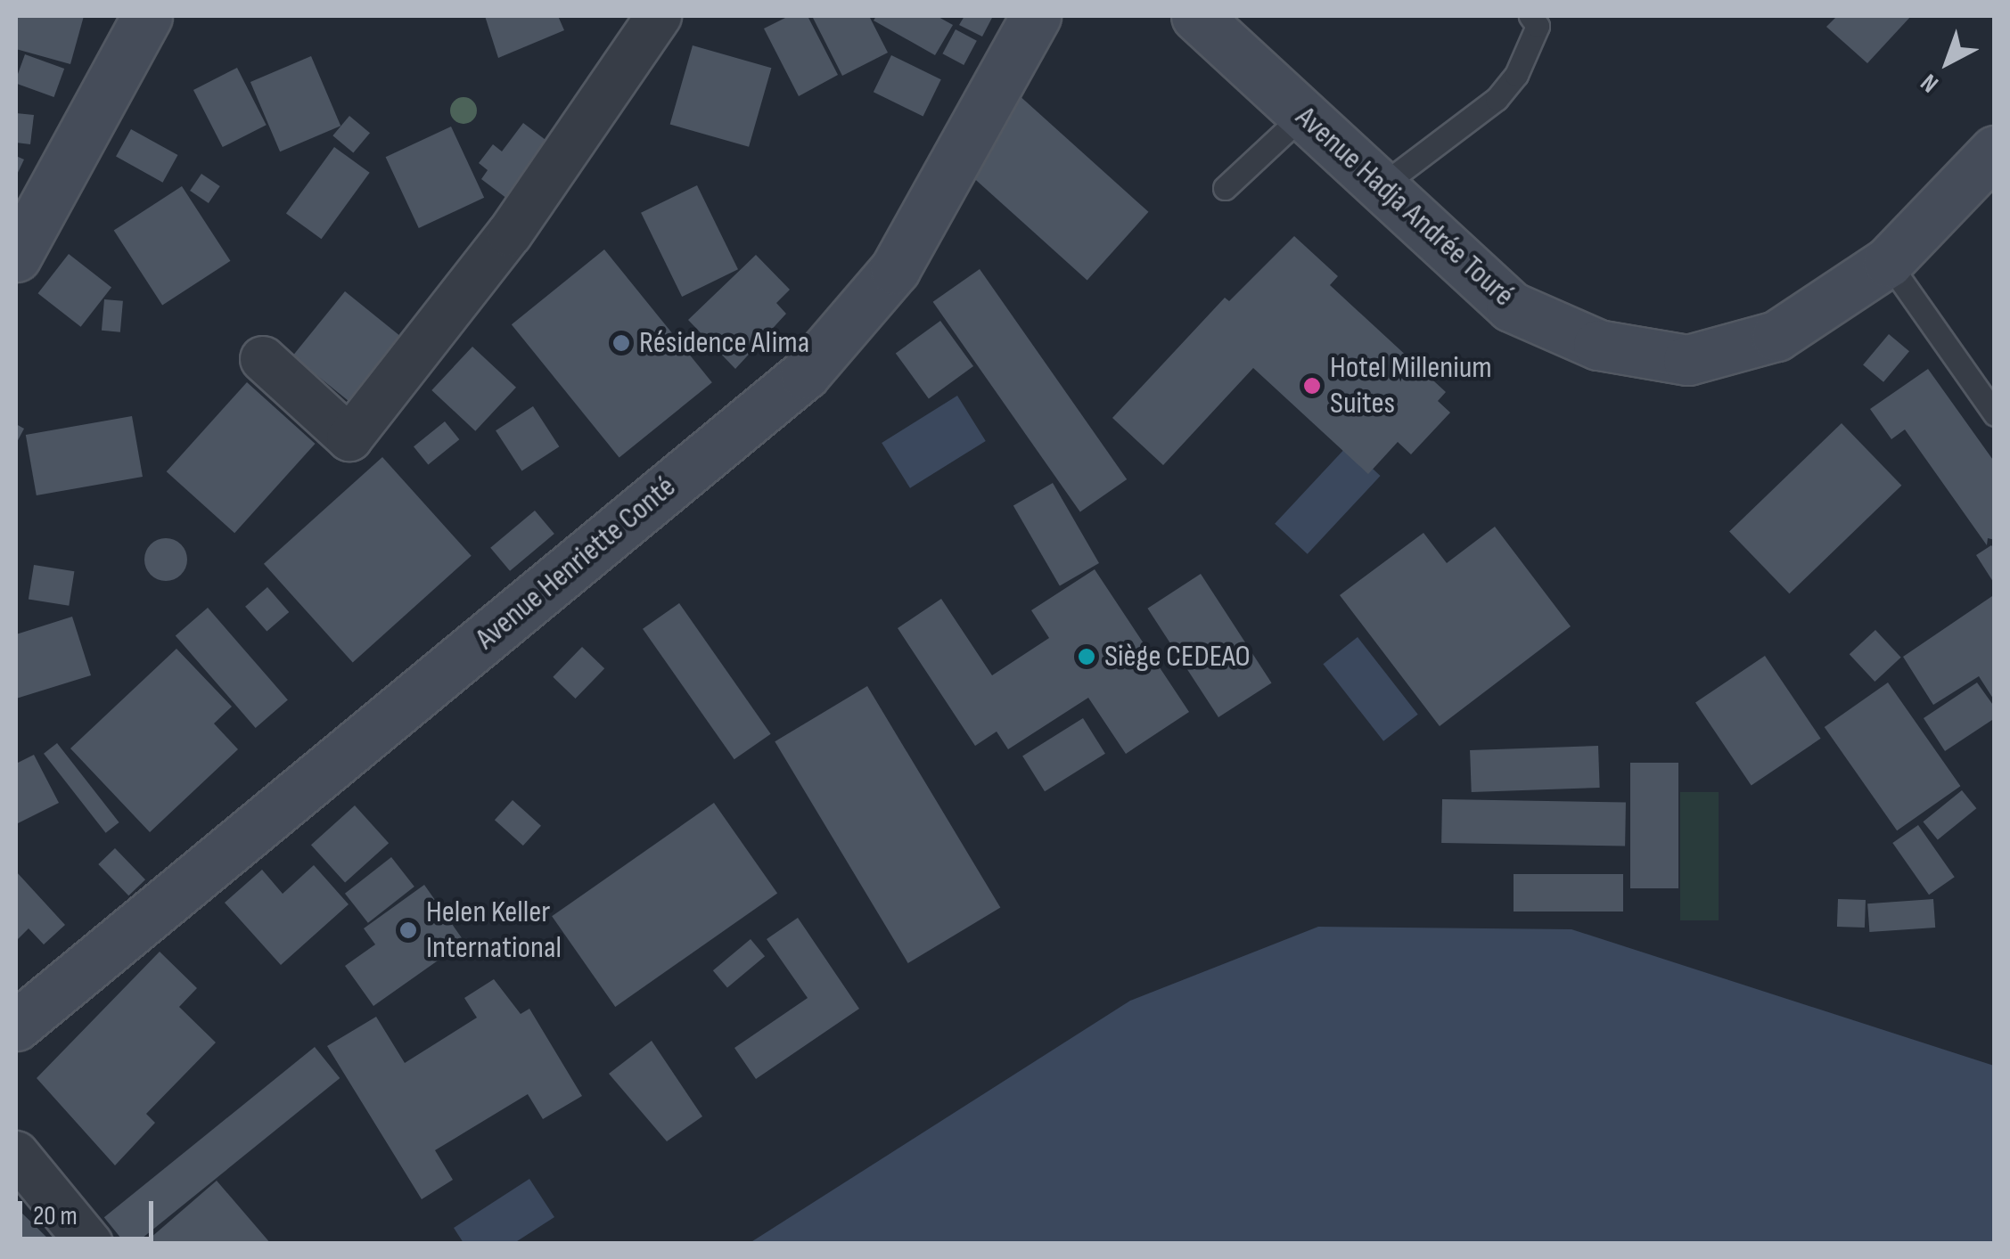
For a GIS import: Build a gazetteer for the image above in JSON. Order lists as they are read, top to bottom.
{
  "streets": {
    "main road": ["Avenue Hadja Andrée Touré", "Avenue Henriette Conté"]
  },
  "places": [
    "Résidence Alima",
    "Hotel Millenium Suites",
    "Siège CEDEAO",
    "Helen Keller International"
  ],
  "scale_bar": "20 m",
  "north": "bottom left"
}
